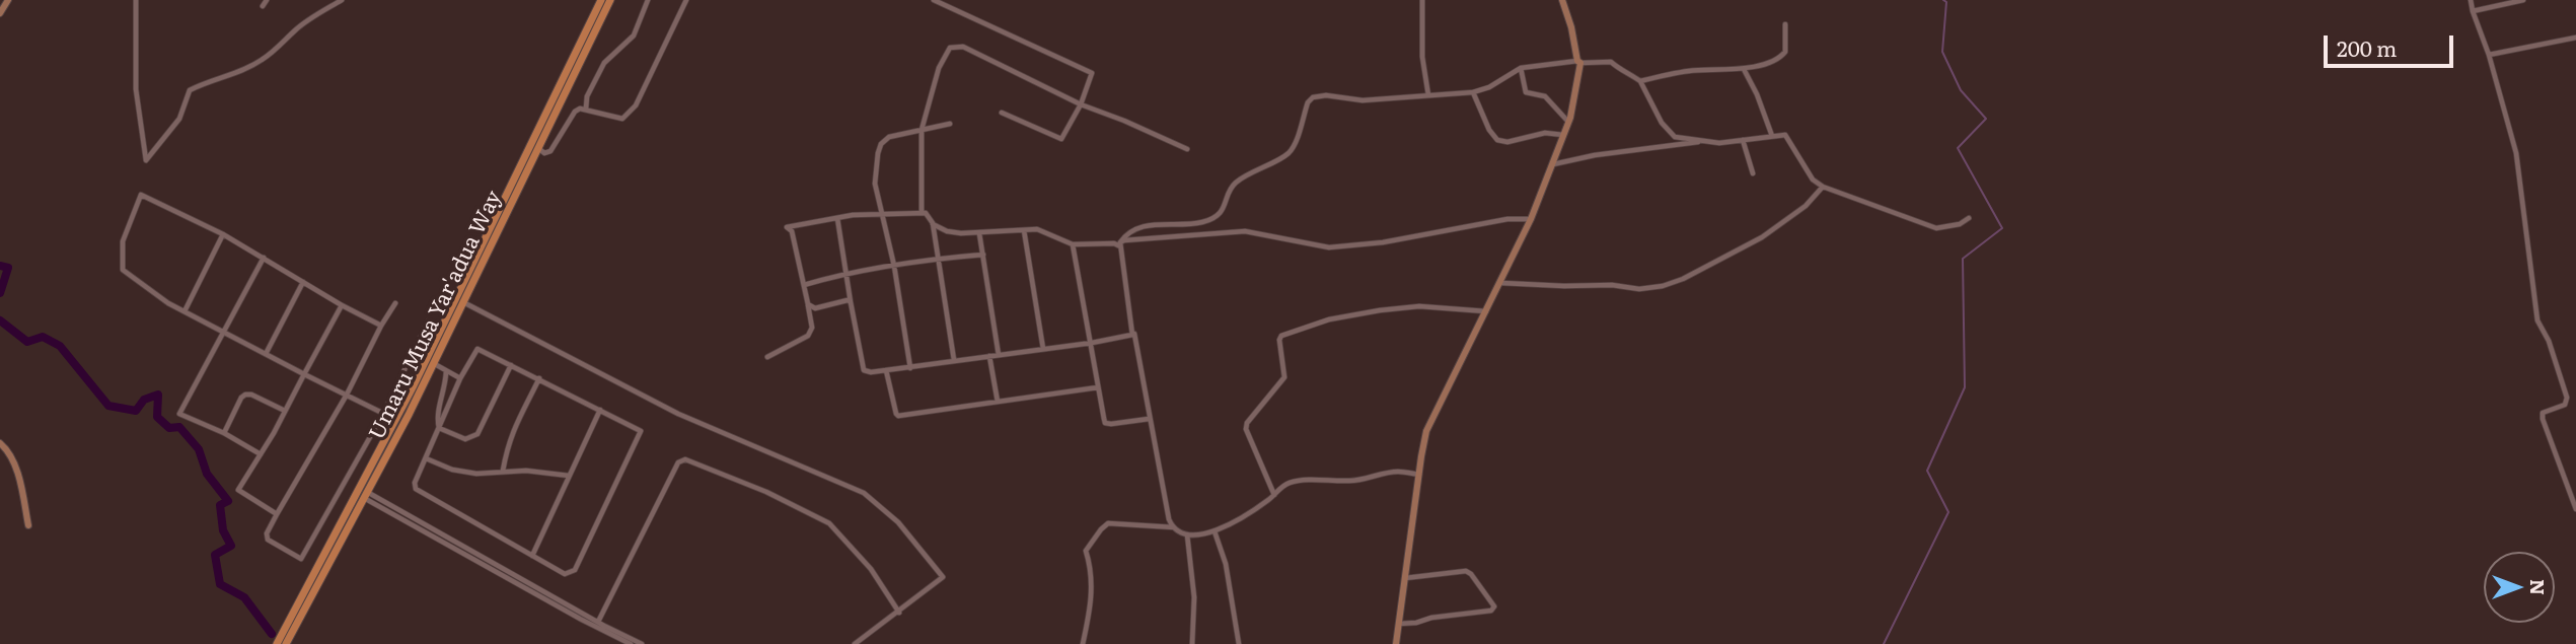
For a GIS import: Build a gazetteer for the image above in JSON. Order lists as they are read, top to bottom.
{
  "streets": {
    "main road": ["Umaru Musa Yar'adua Way"]
  },
  "scale_bar": "200 m",
  "north": "right"
}
